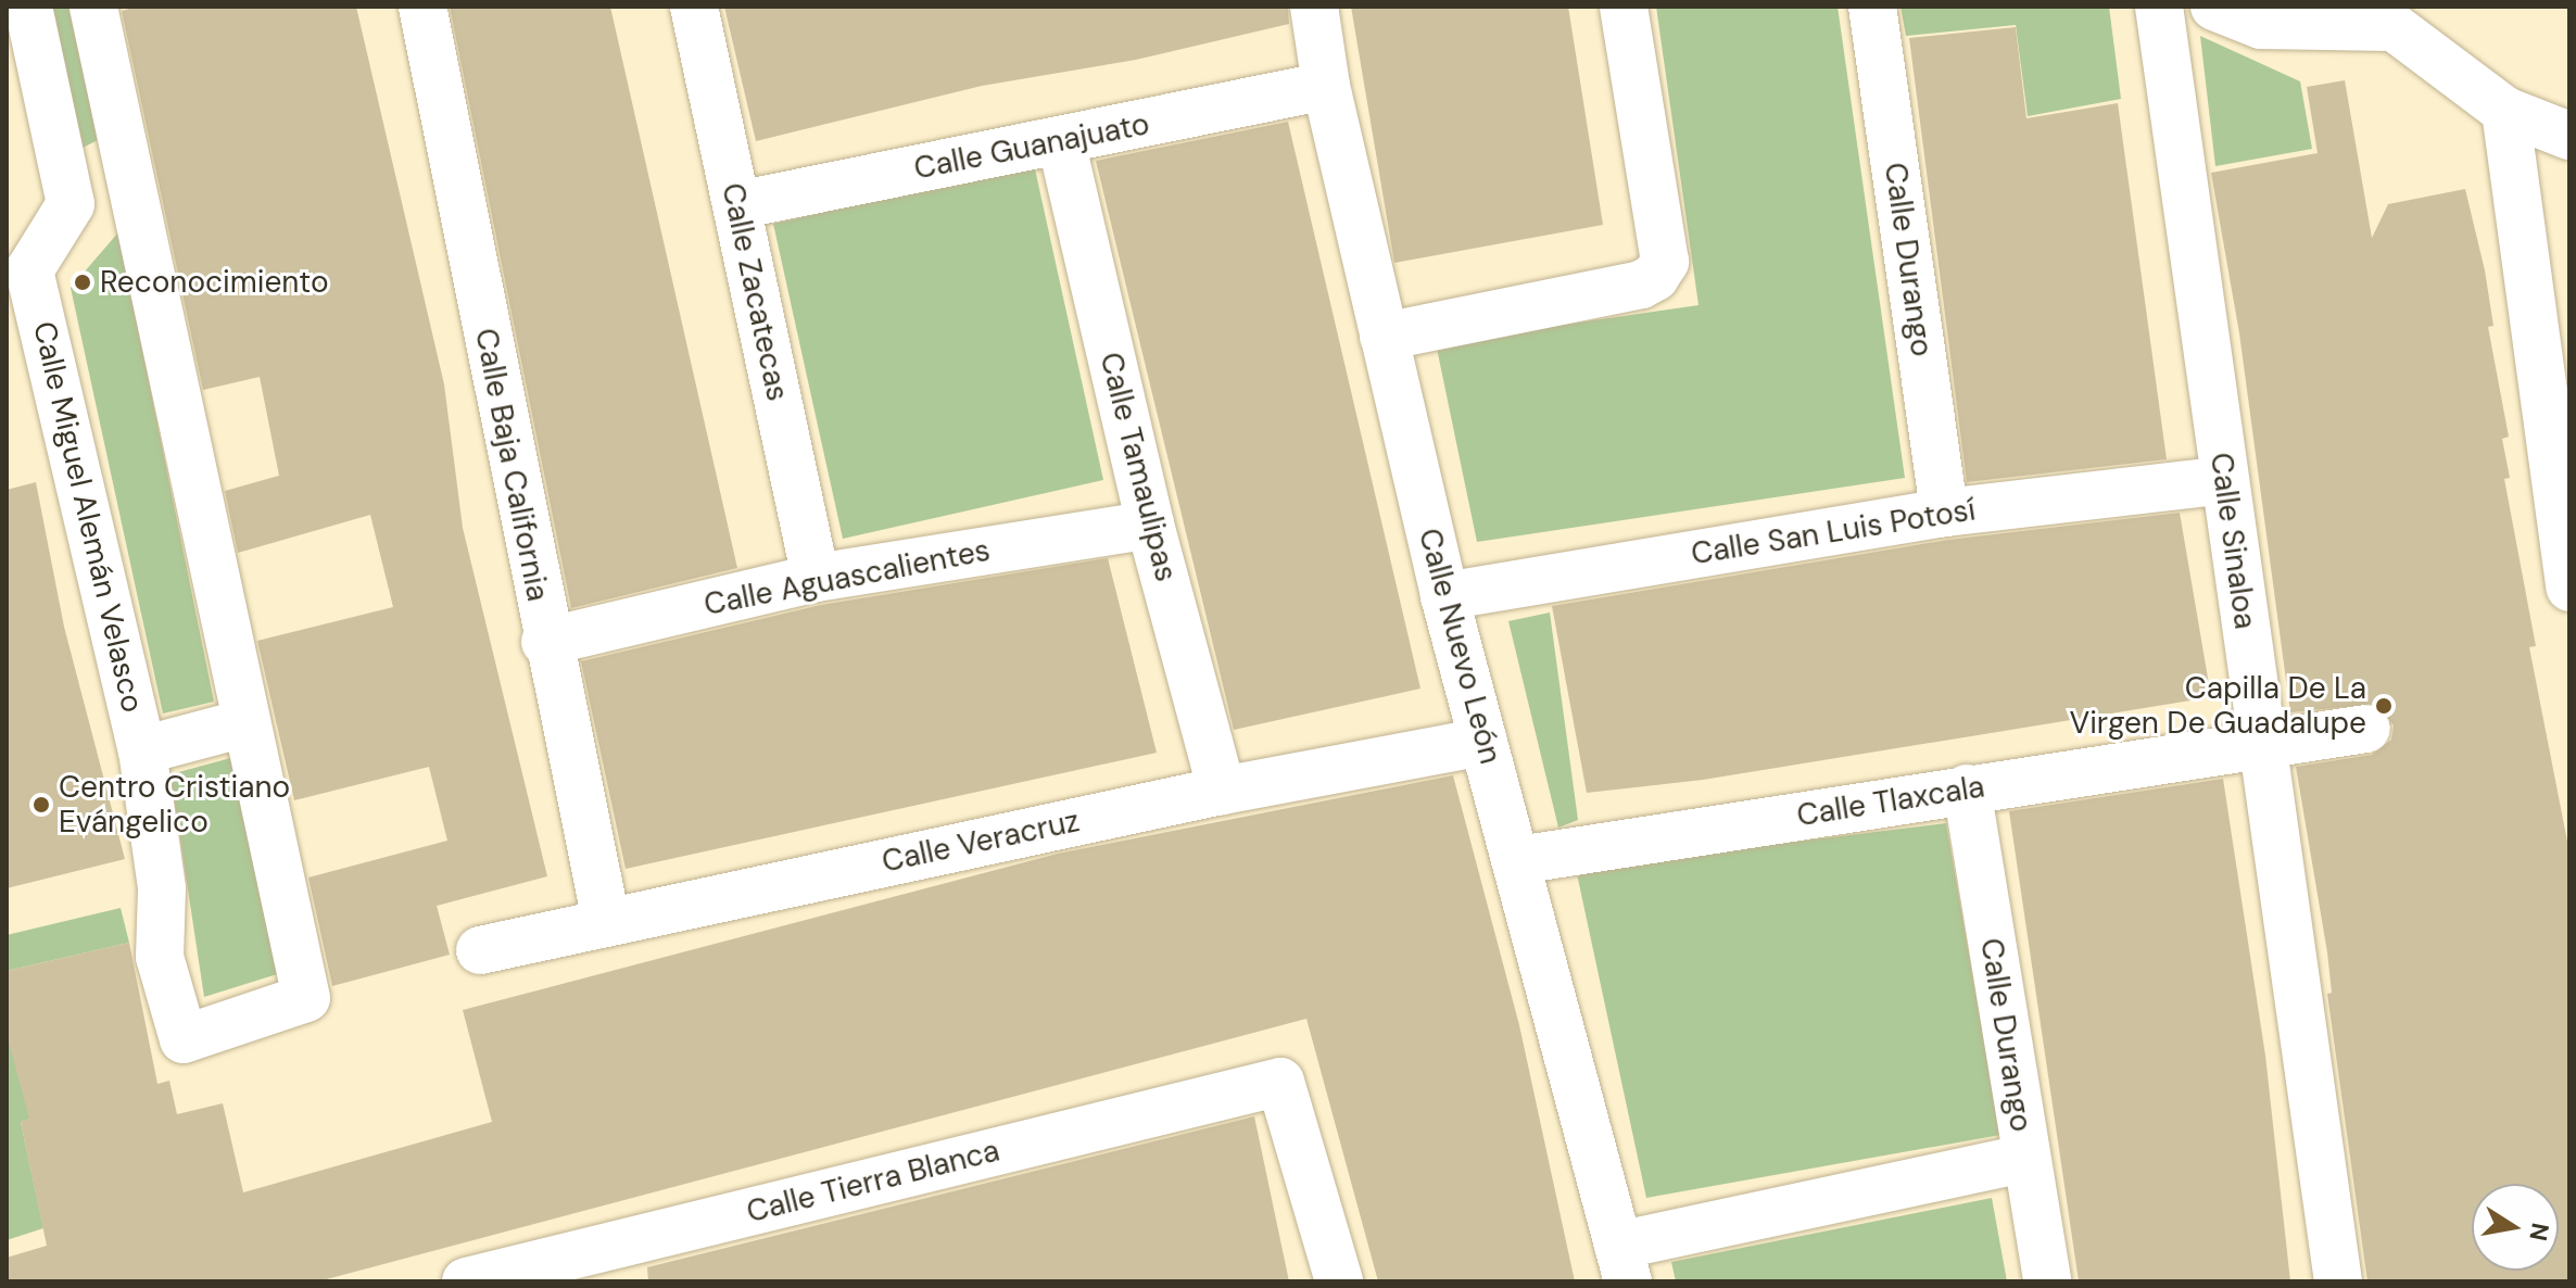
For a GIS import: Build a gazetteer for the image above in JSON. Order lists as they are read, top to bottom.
{
  "streets": {
    "street": [
      "Calle Guanajuato",
      "Calle Durango",
      "Calle Zacatecas",
      "Calle Baja California",
      "Calle Tamaulipas",
      "Calle Miguel Alemán Velasco",
      "Calle San Luis Potosí",
      "Calle Sinaloa",
      "Calle Aguascalientes",
      "Calle Nuevo León",
      "Calle Tlaxcala",
      "Calle Veracruz",
      "Calle Tierra Blanca"
    ]
  },
  "crossings": [
    ["Calle Guanajuato", "Calle Zacatecas"],
    ["Calle Guanajuato", "Calle Tamaulipas"],
    ["Calle Guanajuato", "Calle Nuevo León"],
    ["Calle Durango", "Calle San Luis Potosí"],
    ["Calle Durango", "Calle Tlaxcala"],
    ["Calle Zacatecas", "Calle Aguascalientes"],
    ["Calle Baja California", "Calle Aguascalientes"],
    ["Calle Baja California", "Calle Veracruz"],
    ["Calle Tamaulipas", "Calle Aguascalientes"],
    ["Calle Tamaulipas", "Calle Veracruz"],
    ["Calle San Luis Potosí", "Calle Sinaloa"],
    ["Calle San Luis Potosí", "Calle Nuevo León"],
    ["Calle Sinaloa", "Calle Tlaxcala"],
    ["Calle Nuevo León", "Calle Tlaxcala"],
    ["Calle Nuevo León", "Calle Veracruz"]
  ],
  "places": ["Reconocimiento", "Capilla De La Virgen De Guadalupe", "Centro Cristiano Evángelico"],
  "north": "right"
}
